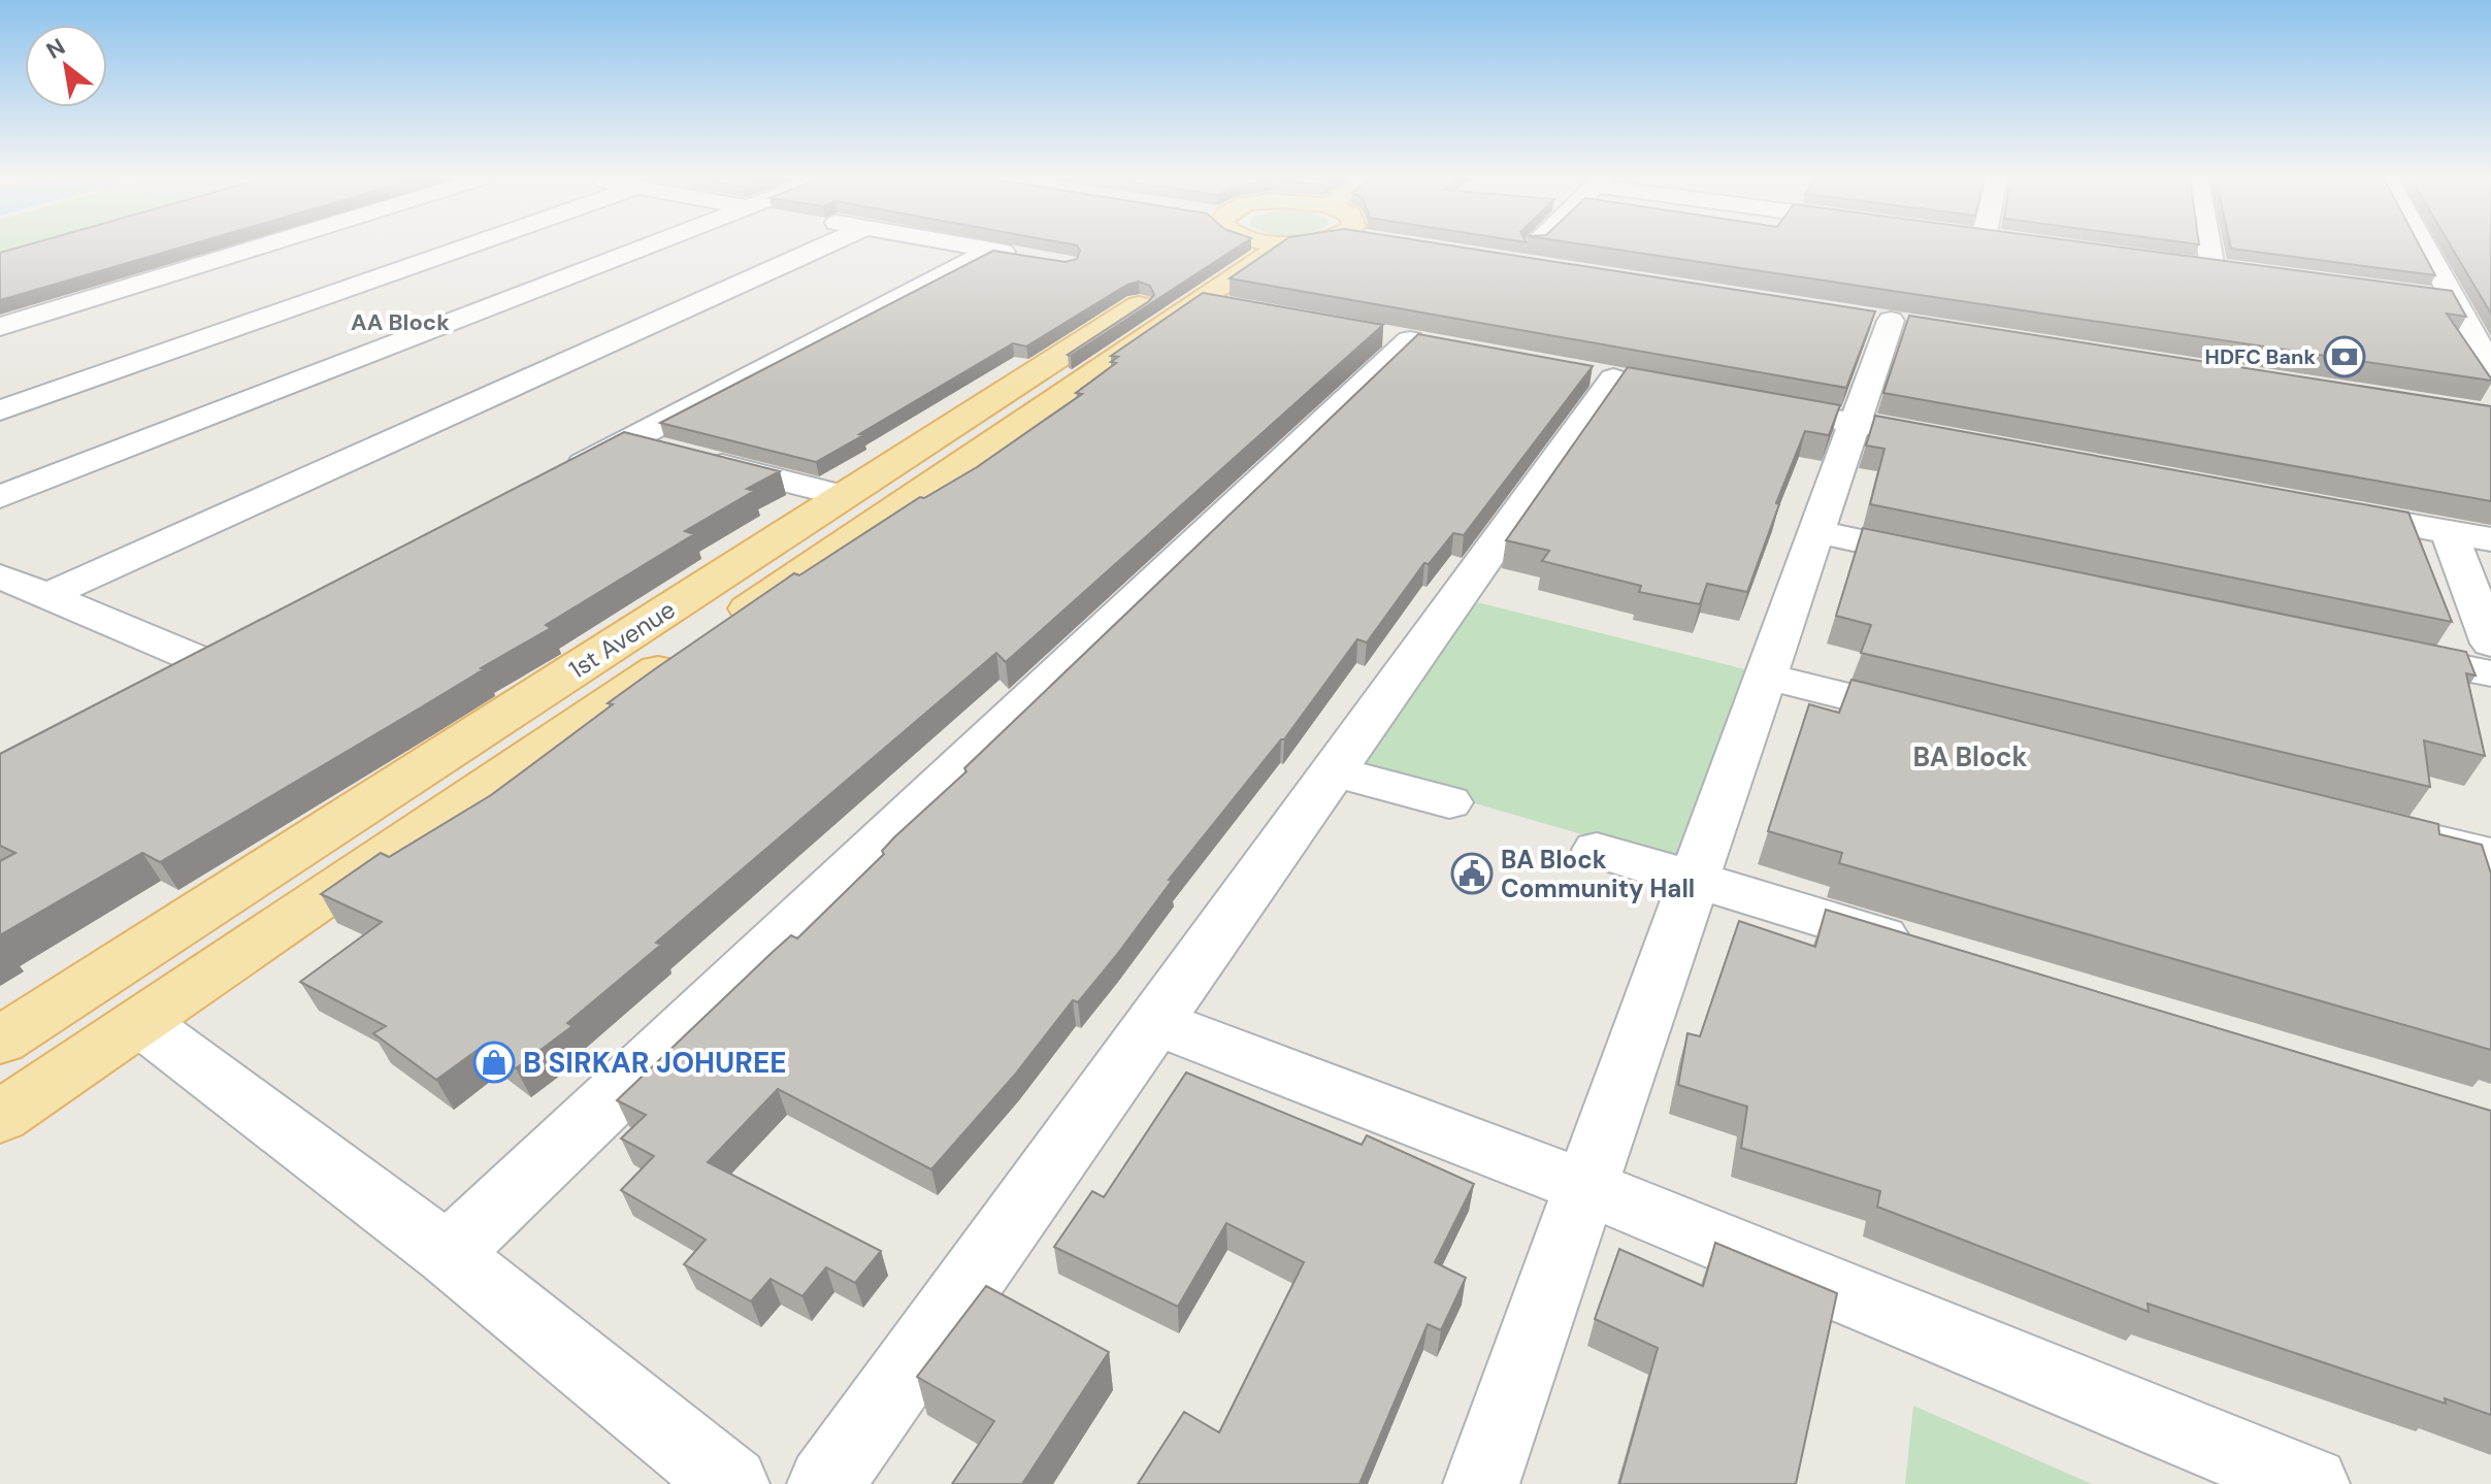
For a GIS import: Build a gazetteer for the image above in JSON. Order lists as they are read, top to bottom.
{
  "streets": {
    "main road": ["1st Avenue"]
  },
  "districts": ["AA Block", "BA Block"],
  "places": {
    "bank": ["HDFC Bank"],
    "public building": ["BA Block Community Hall"],
    "shop": ["B SIRKAR JOHUREE"]
  },
  "north": "top left"
}
